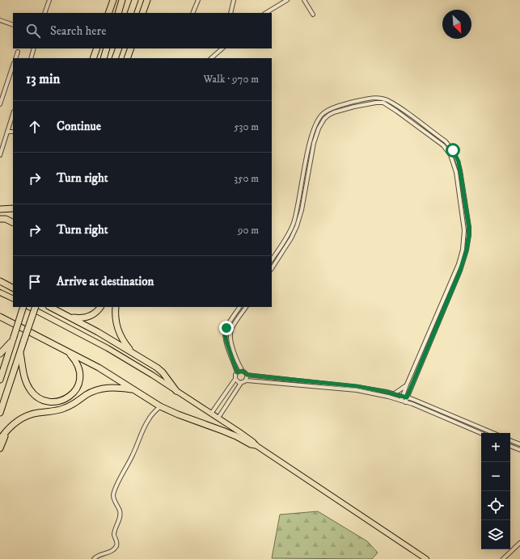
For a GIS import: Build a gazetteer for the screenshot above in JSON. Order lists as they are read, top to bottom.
{
  "north": "bottom right",
  "page": {
    "search": "Search here",
    "heading": ["13 min", "Walk · 970 m"],
    "list": [
      ["Continue", "530 m"],
      ["Turn right", "350 m"],
      ["Turn right", "90 m"],
      "Arrive at destination"
    ],
    "map_buttons": ["+", "−"]
  }
}
